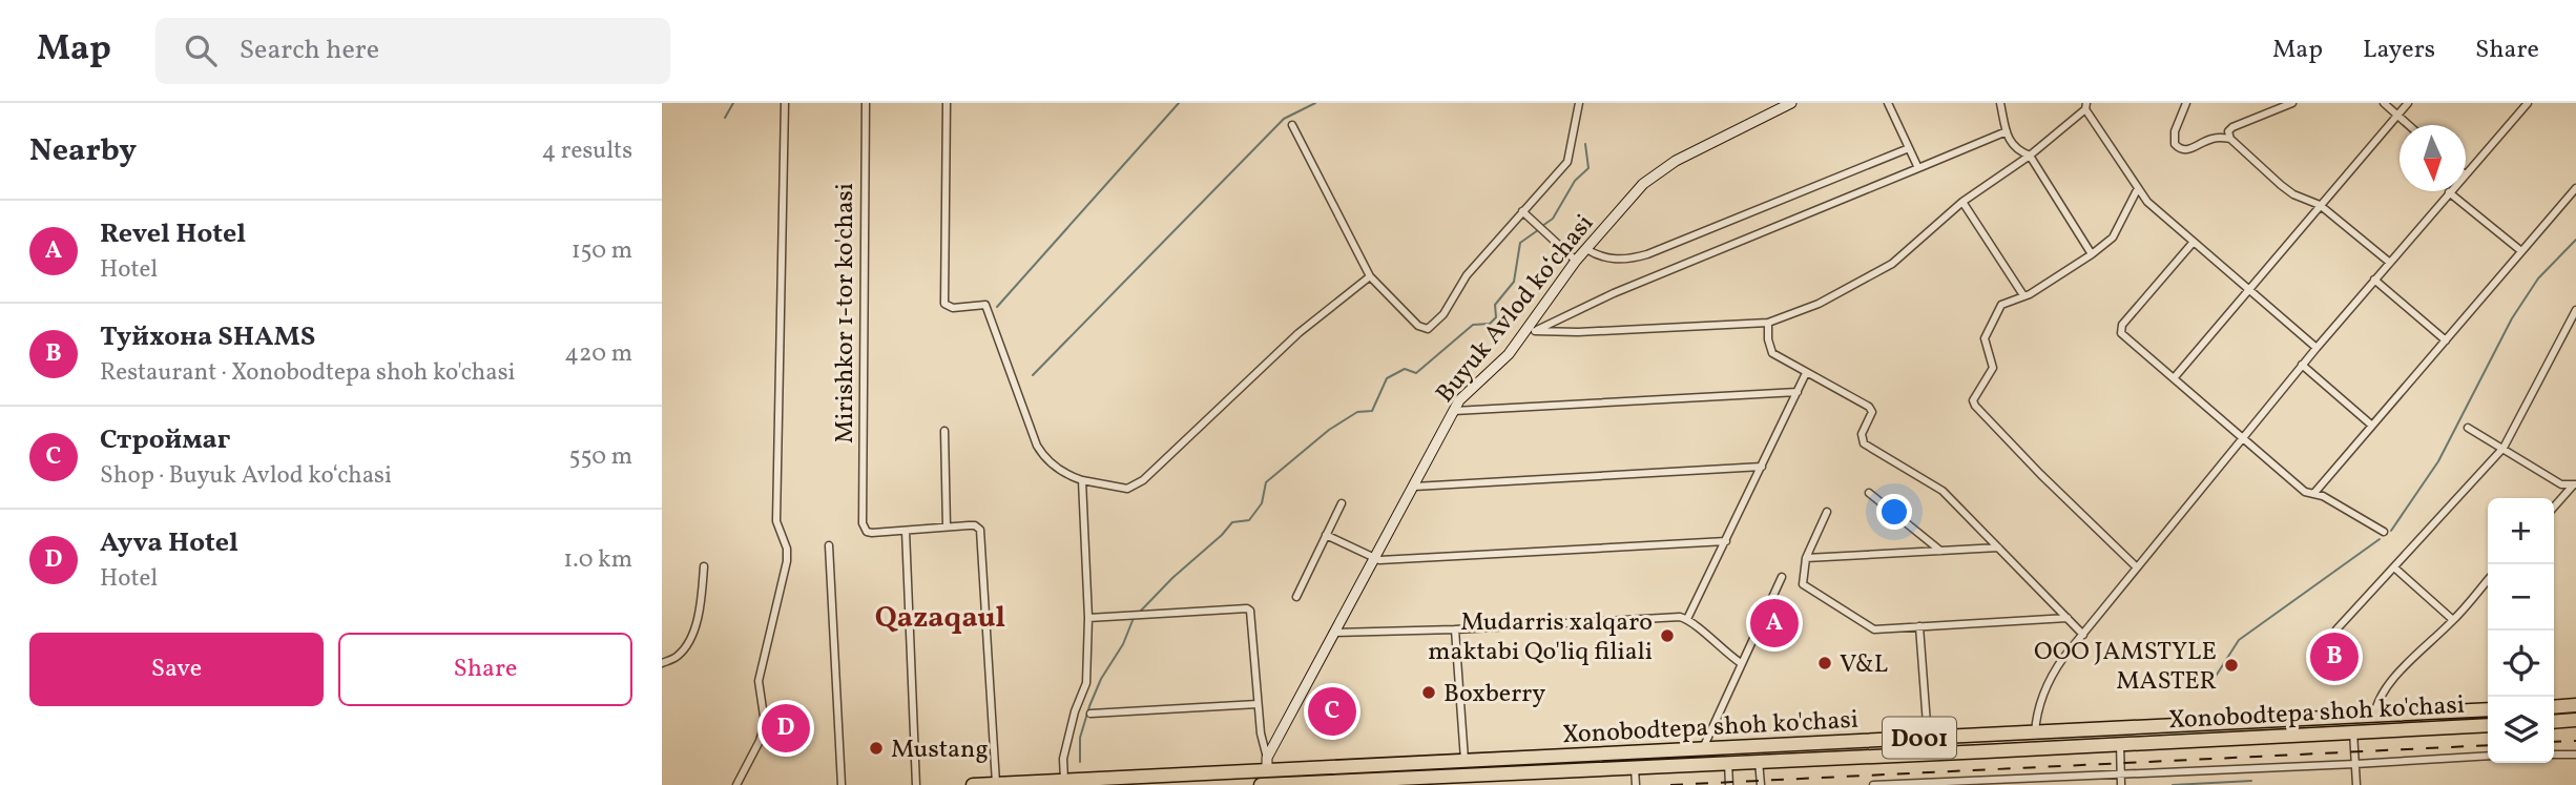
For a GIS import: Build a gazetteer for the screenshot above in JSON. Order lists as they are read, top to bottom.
{
  "streets": {
    "highway": ["Xonobodtepa shoh ko'chasi", "D001"],
    "street": ["Buyuk Avlod koʻchasi", "Mirishkor 1-tor ko'chasi"]
  },
  "crossings": [
    ["Buyuk Avlod koʻchasi", "Xonobodtepa shoh ko'chasi"]
  ],
  "districts": ["Qazaqaul"],
  "places": [
    "Mudarris xalqaro maktabi Qo'liq filiali",
    "V&L",
    "OOO JAMSTYLE MASTER",
    "Boxberry",
    "Mustang"
  ],
  "north": "bottom",
  "page": {
    "header": "Map",
    "search": "Search here",
    "nav": ["Map", "Layers", "Share"],
    "heading": ["Nearby", "4 results"],
    "list": [
      {
        "mark": "A",
        "name": "Revel Hotel",
        "note": "Hotel",
        "value": "150 m"
      },
      {
        "mark": "B",
        "name": "Туйхона SHAMS",
        "note": "Restaurant · Xonobodtepa shoh ko'chasi",
        "value": "420 m"
      },
      {
        "mark": "C",
        "name": "Строймаг",
        "note": "Shop · Buyuk Avlod koʻchasi",
        "value": "550 m"
      },
      {
        "mark": "D",
        "name": "Ayva Hotel",
        "note": "Hotel",
        "value": "1.0 km"
      }
    ],
    "map_buttons": ["+", "−"],
    "pins": [
      "A",
      "B",
      "C",
      "D"
    ],
    "buttons": ["Save", "Share"]
  }
}
